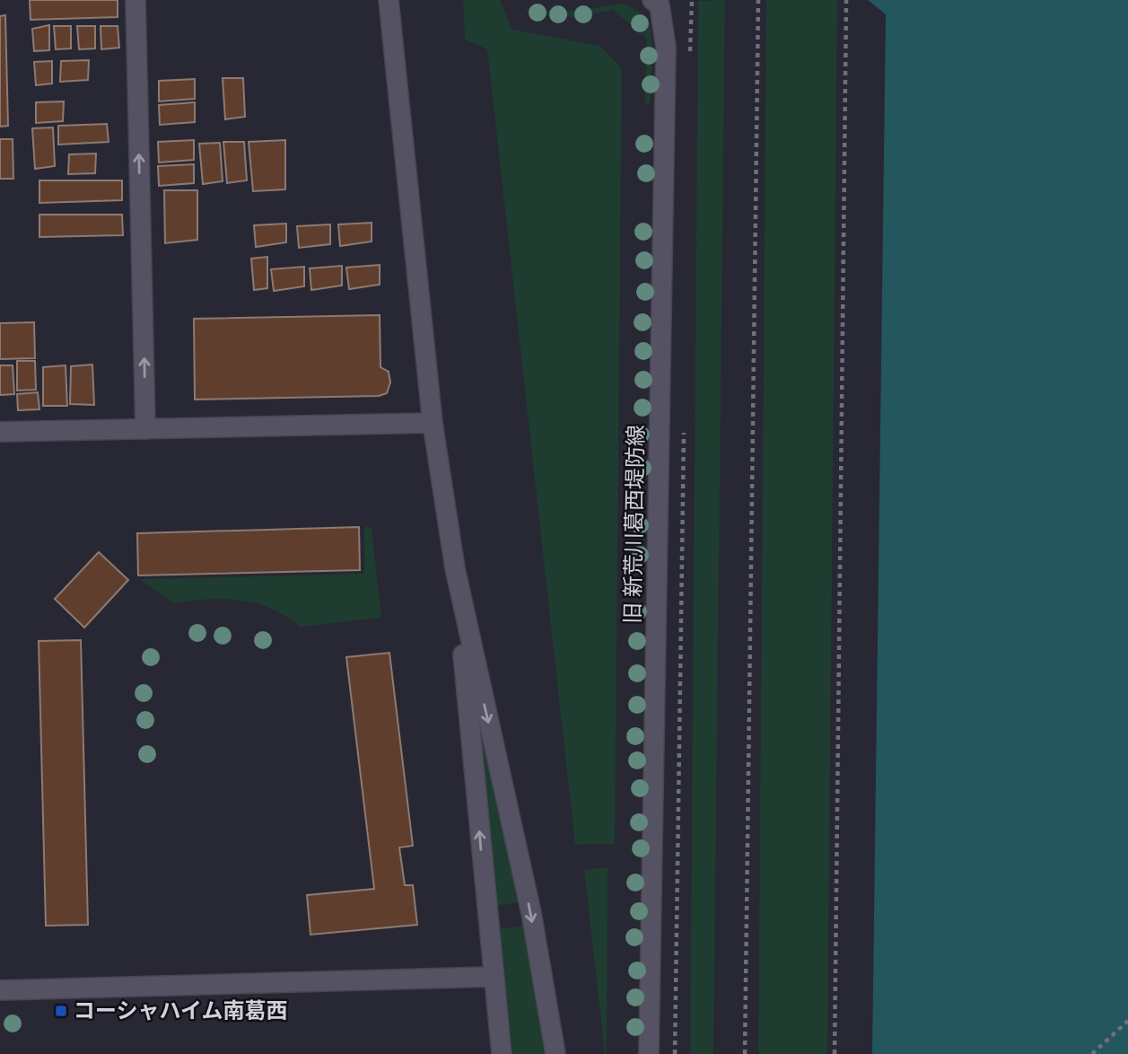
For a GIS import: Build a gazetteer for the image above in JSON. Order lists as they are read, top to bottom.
{
  "streets": {
    "street": ["旧 新荒川葛西堤防線"]
  },
  "places": {
    "transit": ["コーシャハイム南葛西"]
  }
}
